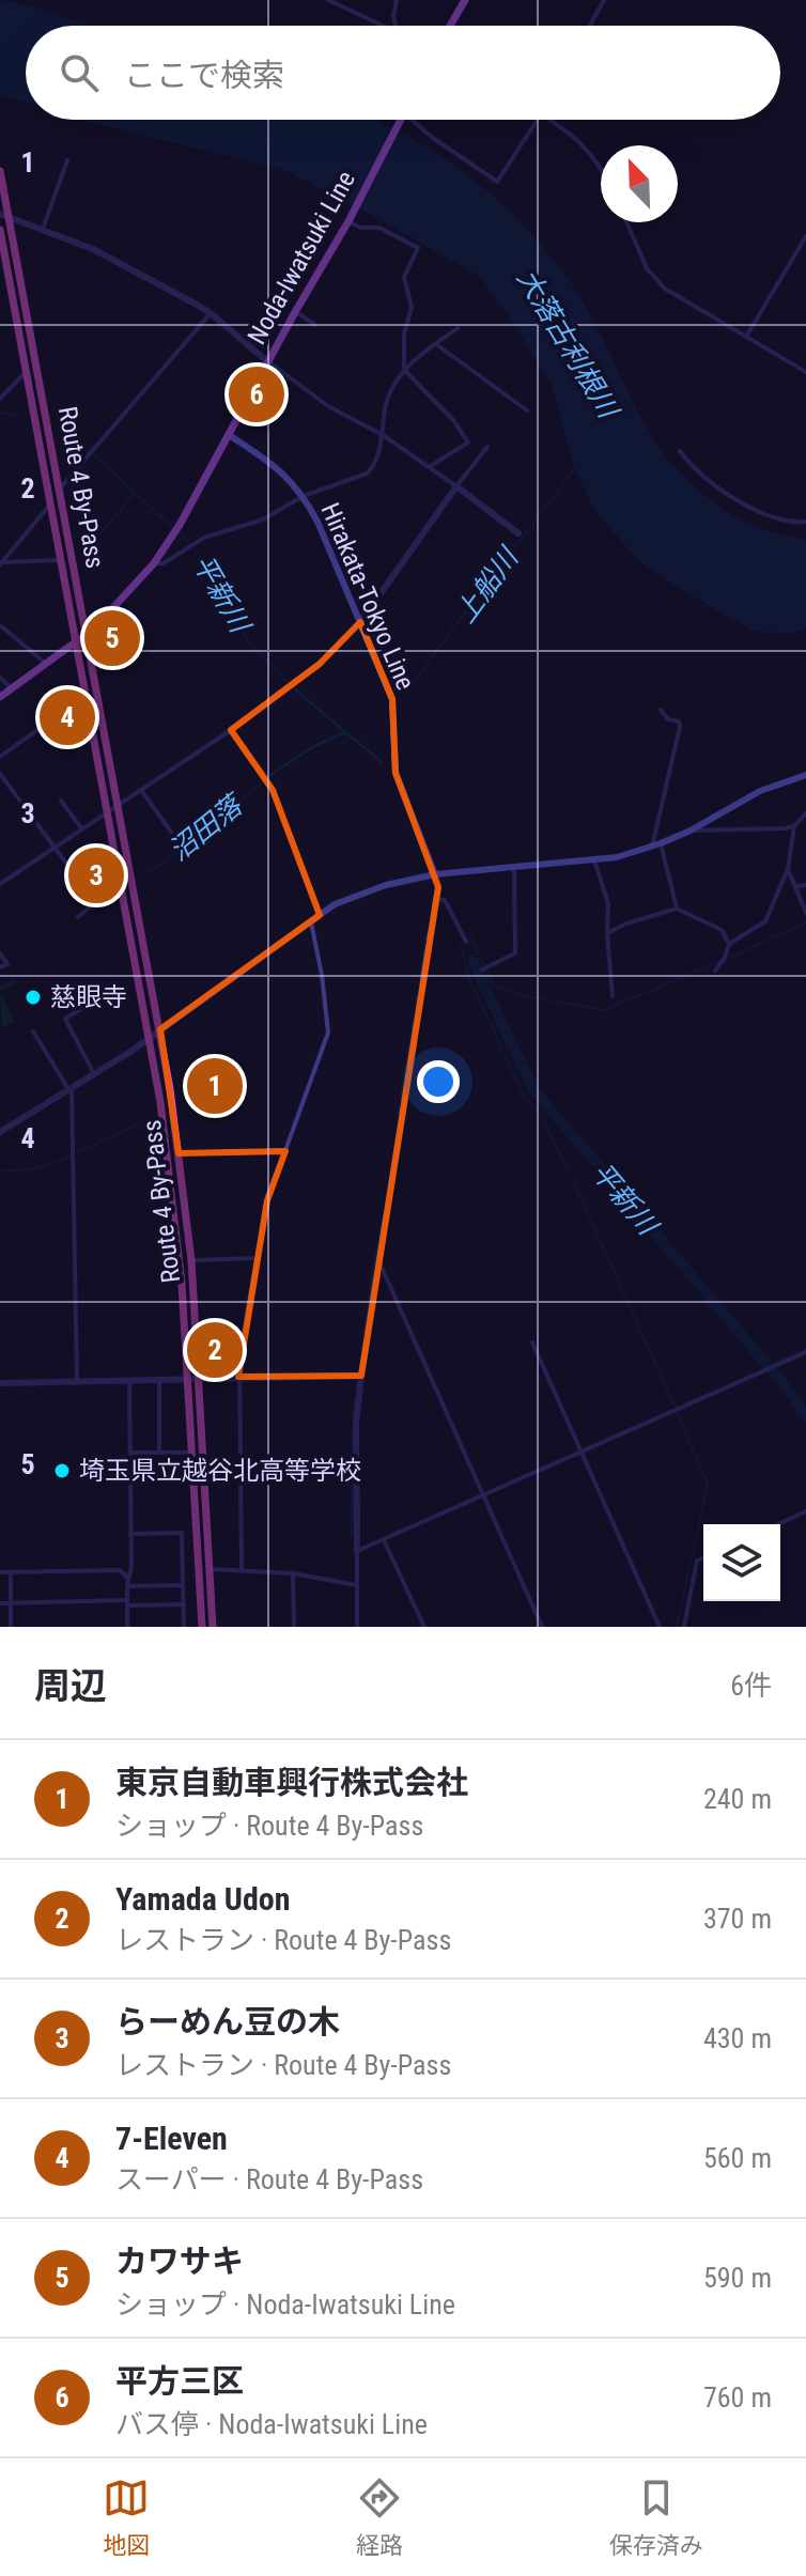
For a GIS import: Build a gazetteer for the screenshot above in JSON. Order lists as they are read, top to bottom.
{
  "streets": {
    "highway": ["Route 4 By-Pass"],
    "main road": ["Noda-Iwatsuki Line", "Hirakata-Tokyo Line"]
  },
  "crossings": [
    ["Noda-Iwatsuki Line", "Route 4 By-Pass"],
    ["Noda-Iwatsuki Line", "Hirakata-Tokyo Line"]
  ],
  "water": [
    "大落古利根川",
    "上船川",
    "平新川",
    "沼田落"
  ],
  "places": ["慈眼寺", "埼玉県立越谷北高等学校"],
  "north": "top left",
  "page": {
    "search": "ここで検索",
    "pins": [
      "6",
      "5",
      "4",
      "3",
      "1",
      "2"
    ],
    "heading": ["周辺", "6件"],
    "list": [
      {
        "mark": "1",
        "name": "東京自動車興行株式会社",
        "note": "ショップ · Route 4 By-Pass",
        "value": "240 m"
      },
      {
        "mark": "2",
        "name": "Yamada Udon",
        "note": "レストラン · Route 4 By-Pass",
        "value": "370 m"
      },
      {
        "mark": "3",
        "name": "らーめん豆の木",
        "note": "レストラン · Route 4 By-Pass",
        "value": "430 m"
      },
      {
        "mark": "4",
        "name": "7-Eleven",
        "note": "スーパー · Route 4 By-Pass",
        "value": "560 m"
      },
      {
        "mark": "5",
        "name": "カワサキ",
        "note": "ショップ · Noda-Iwatsuki Line",
        "value": "590 m"
      },
      {
        "mark": "6",
        "name": "平方三区",
        "note": "バス停 · Noda-Iwatsuki Line",
        "value": "760 m"
      }
    ],
    "nav": ["地図", "経路", "保存済み"]
  },
  "grid": {
    "rows": [
      "1",
      "2",
      "3",
      "4",
      "5"
    ]
  }
}
